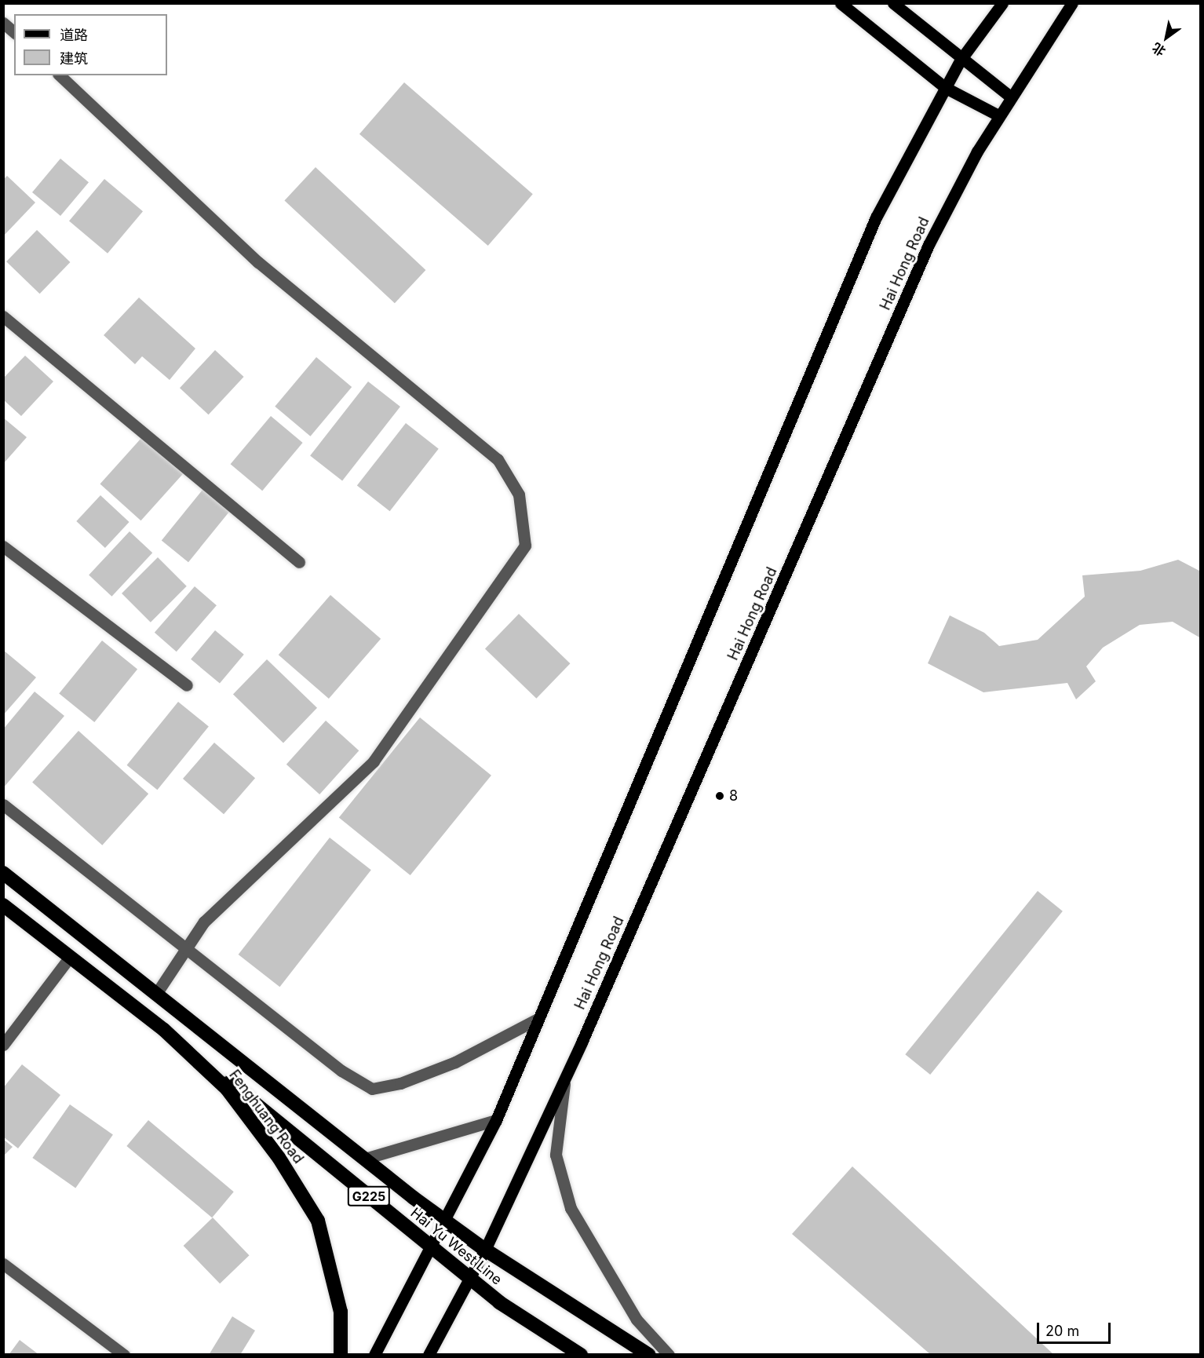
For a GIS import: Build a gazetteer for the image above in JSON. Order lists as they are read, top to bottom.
{
  "streets": {
    "highway": ["Fenghuang Road", "G225", "Hai Yu West Line"],
    "main road": ["Hai Hong Road"]
  },
  "crossings": [
    ["Hai Hong Road", "Hai Yu West Line"],
    ["Fenghuang Road", "Hai Yu West Line"]
  ],
  "places": ["8"],
  "legend": ["道路", "建筑"],
  "scale_bar": "20 m",
  "north": "bottom left"
}
